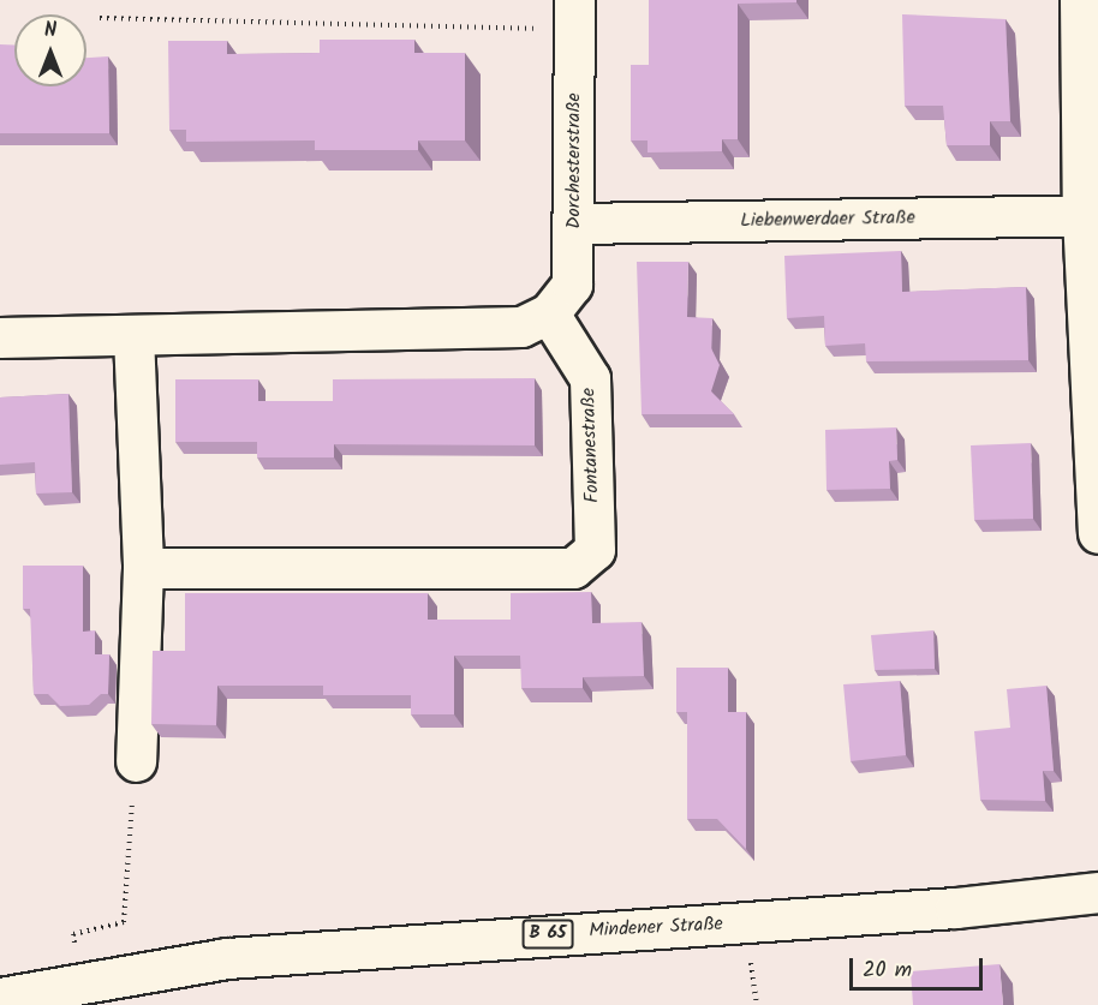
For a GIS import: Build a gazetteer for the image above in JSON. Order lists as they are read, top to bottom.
{
  "streets": {
    "street": [
      "Dorchesterstraße",
      "Liebenwerdaer Straße",
      "Fontanestraße",
      "Mindener Straße",
      "B 65"
    ]
  },
  "crossings": [
    ["Dorchesterstraße", "Liebenwerdaer Straße"],
    ["Dorchesterstraße", "Fontanestraße"]
  ],
  "scale_bar": "20 m",
  "north": "top"
}
